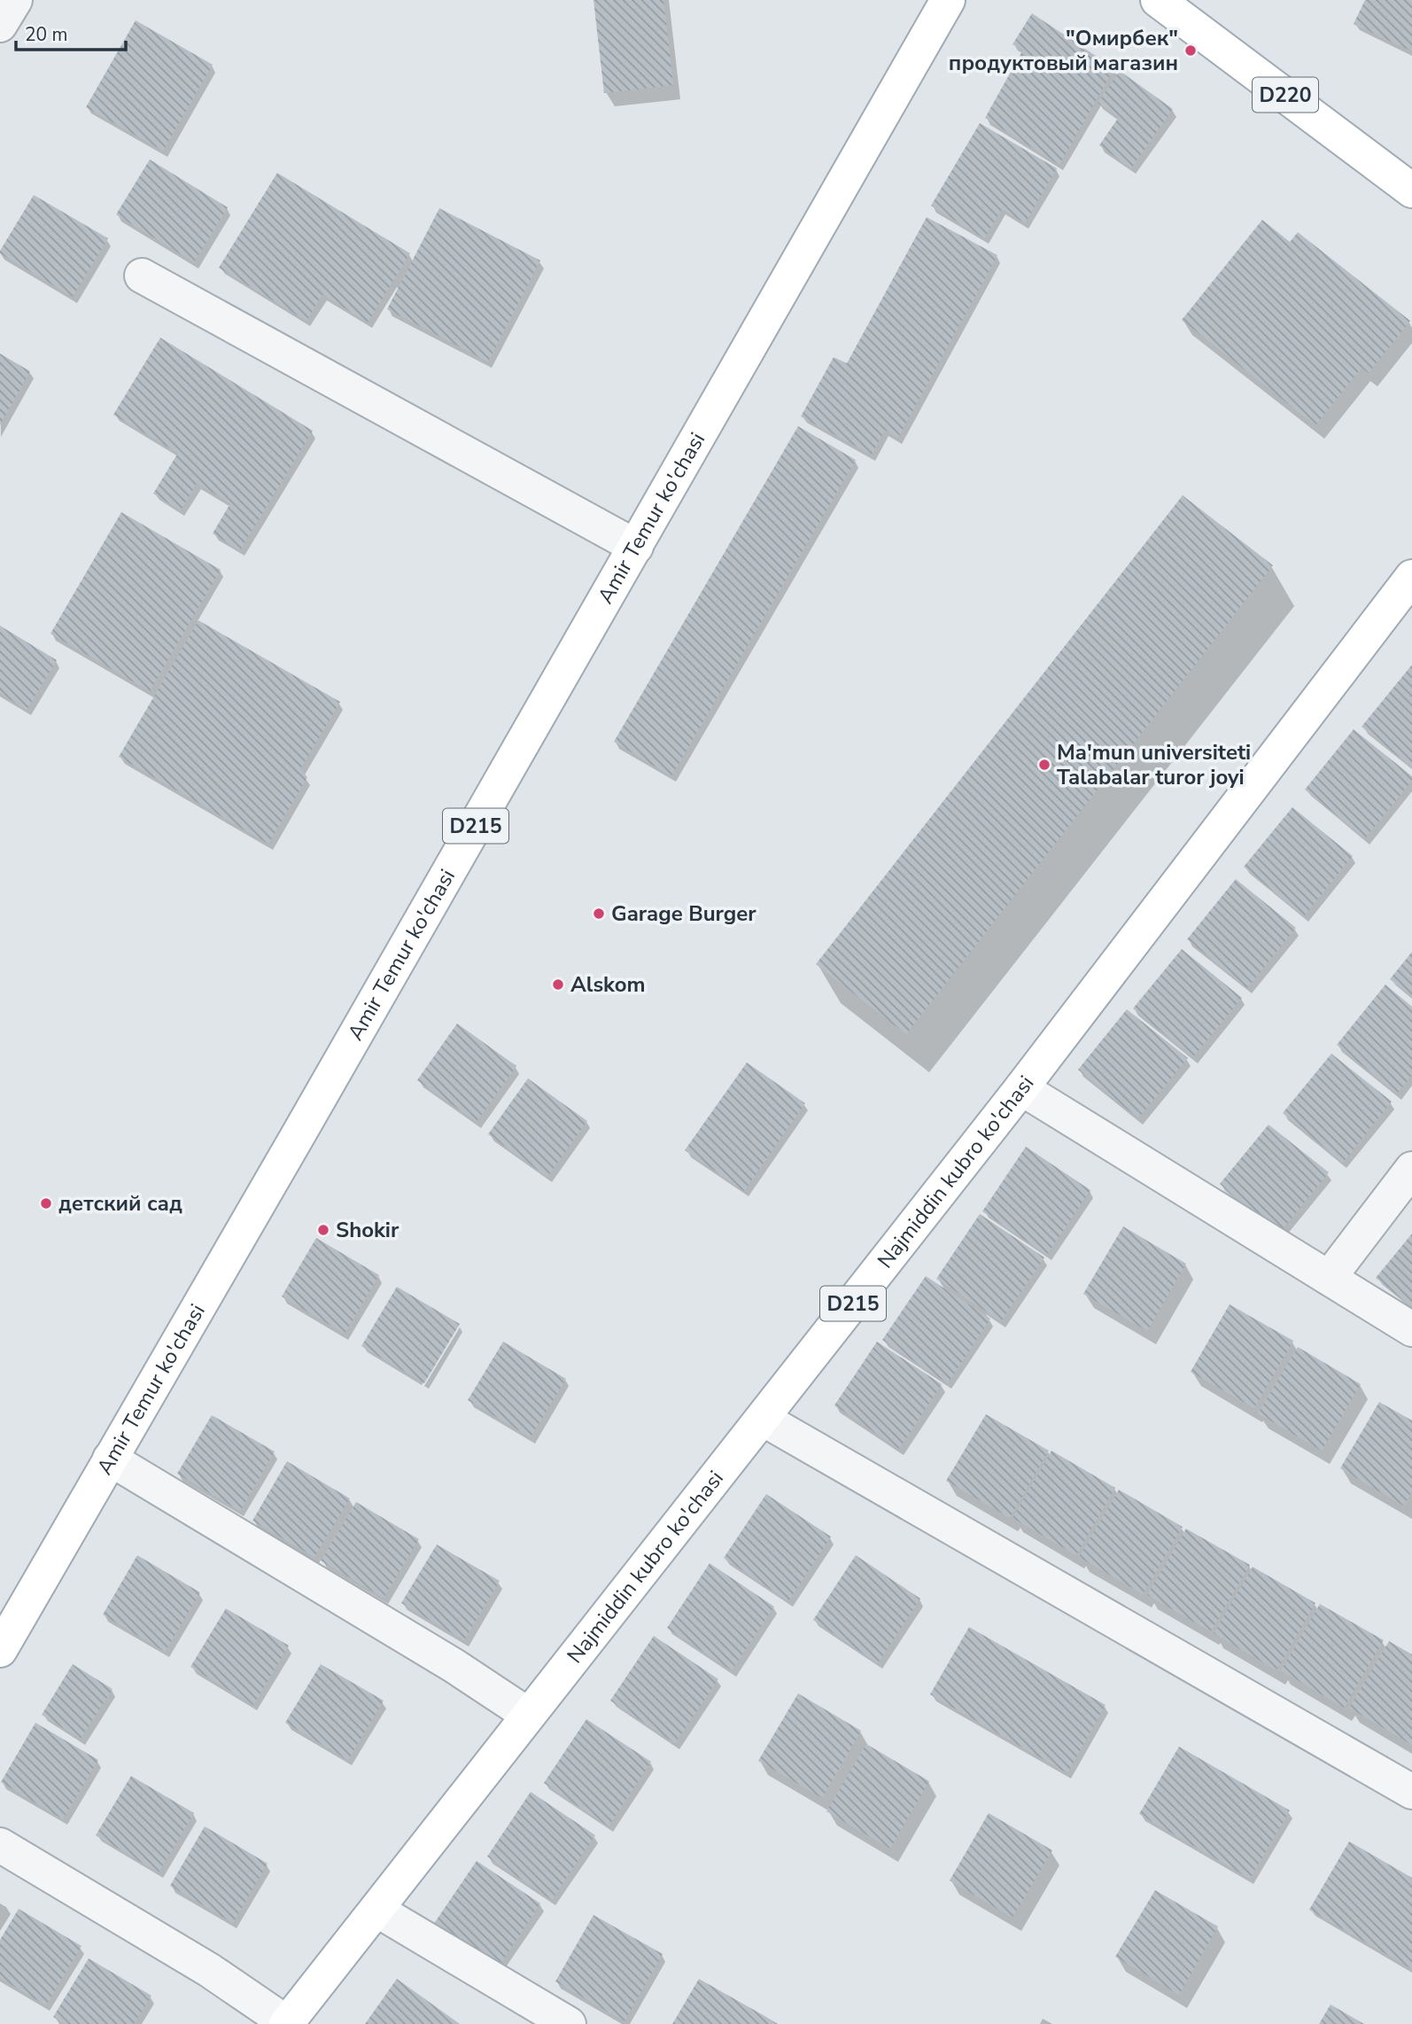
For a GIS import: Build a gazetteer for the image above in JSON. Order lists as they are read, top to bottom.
{
  "streets": {
    "main road": [
      "D220",
      "Amir Temur ko'chasi",
      "D215",
      "Najmiddin kubro ko'chasi"
    ]
  },
  "places": [
    "\"Омирбек\" продуктовый магазин",
    "Ma'mun universiteti Talabalar turor joyi",
    "Garage Burger",
    "Alskom",
    "детский сад",
    "Shokir"
  ],
  "scale_bar": "20 m"
}
